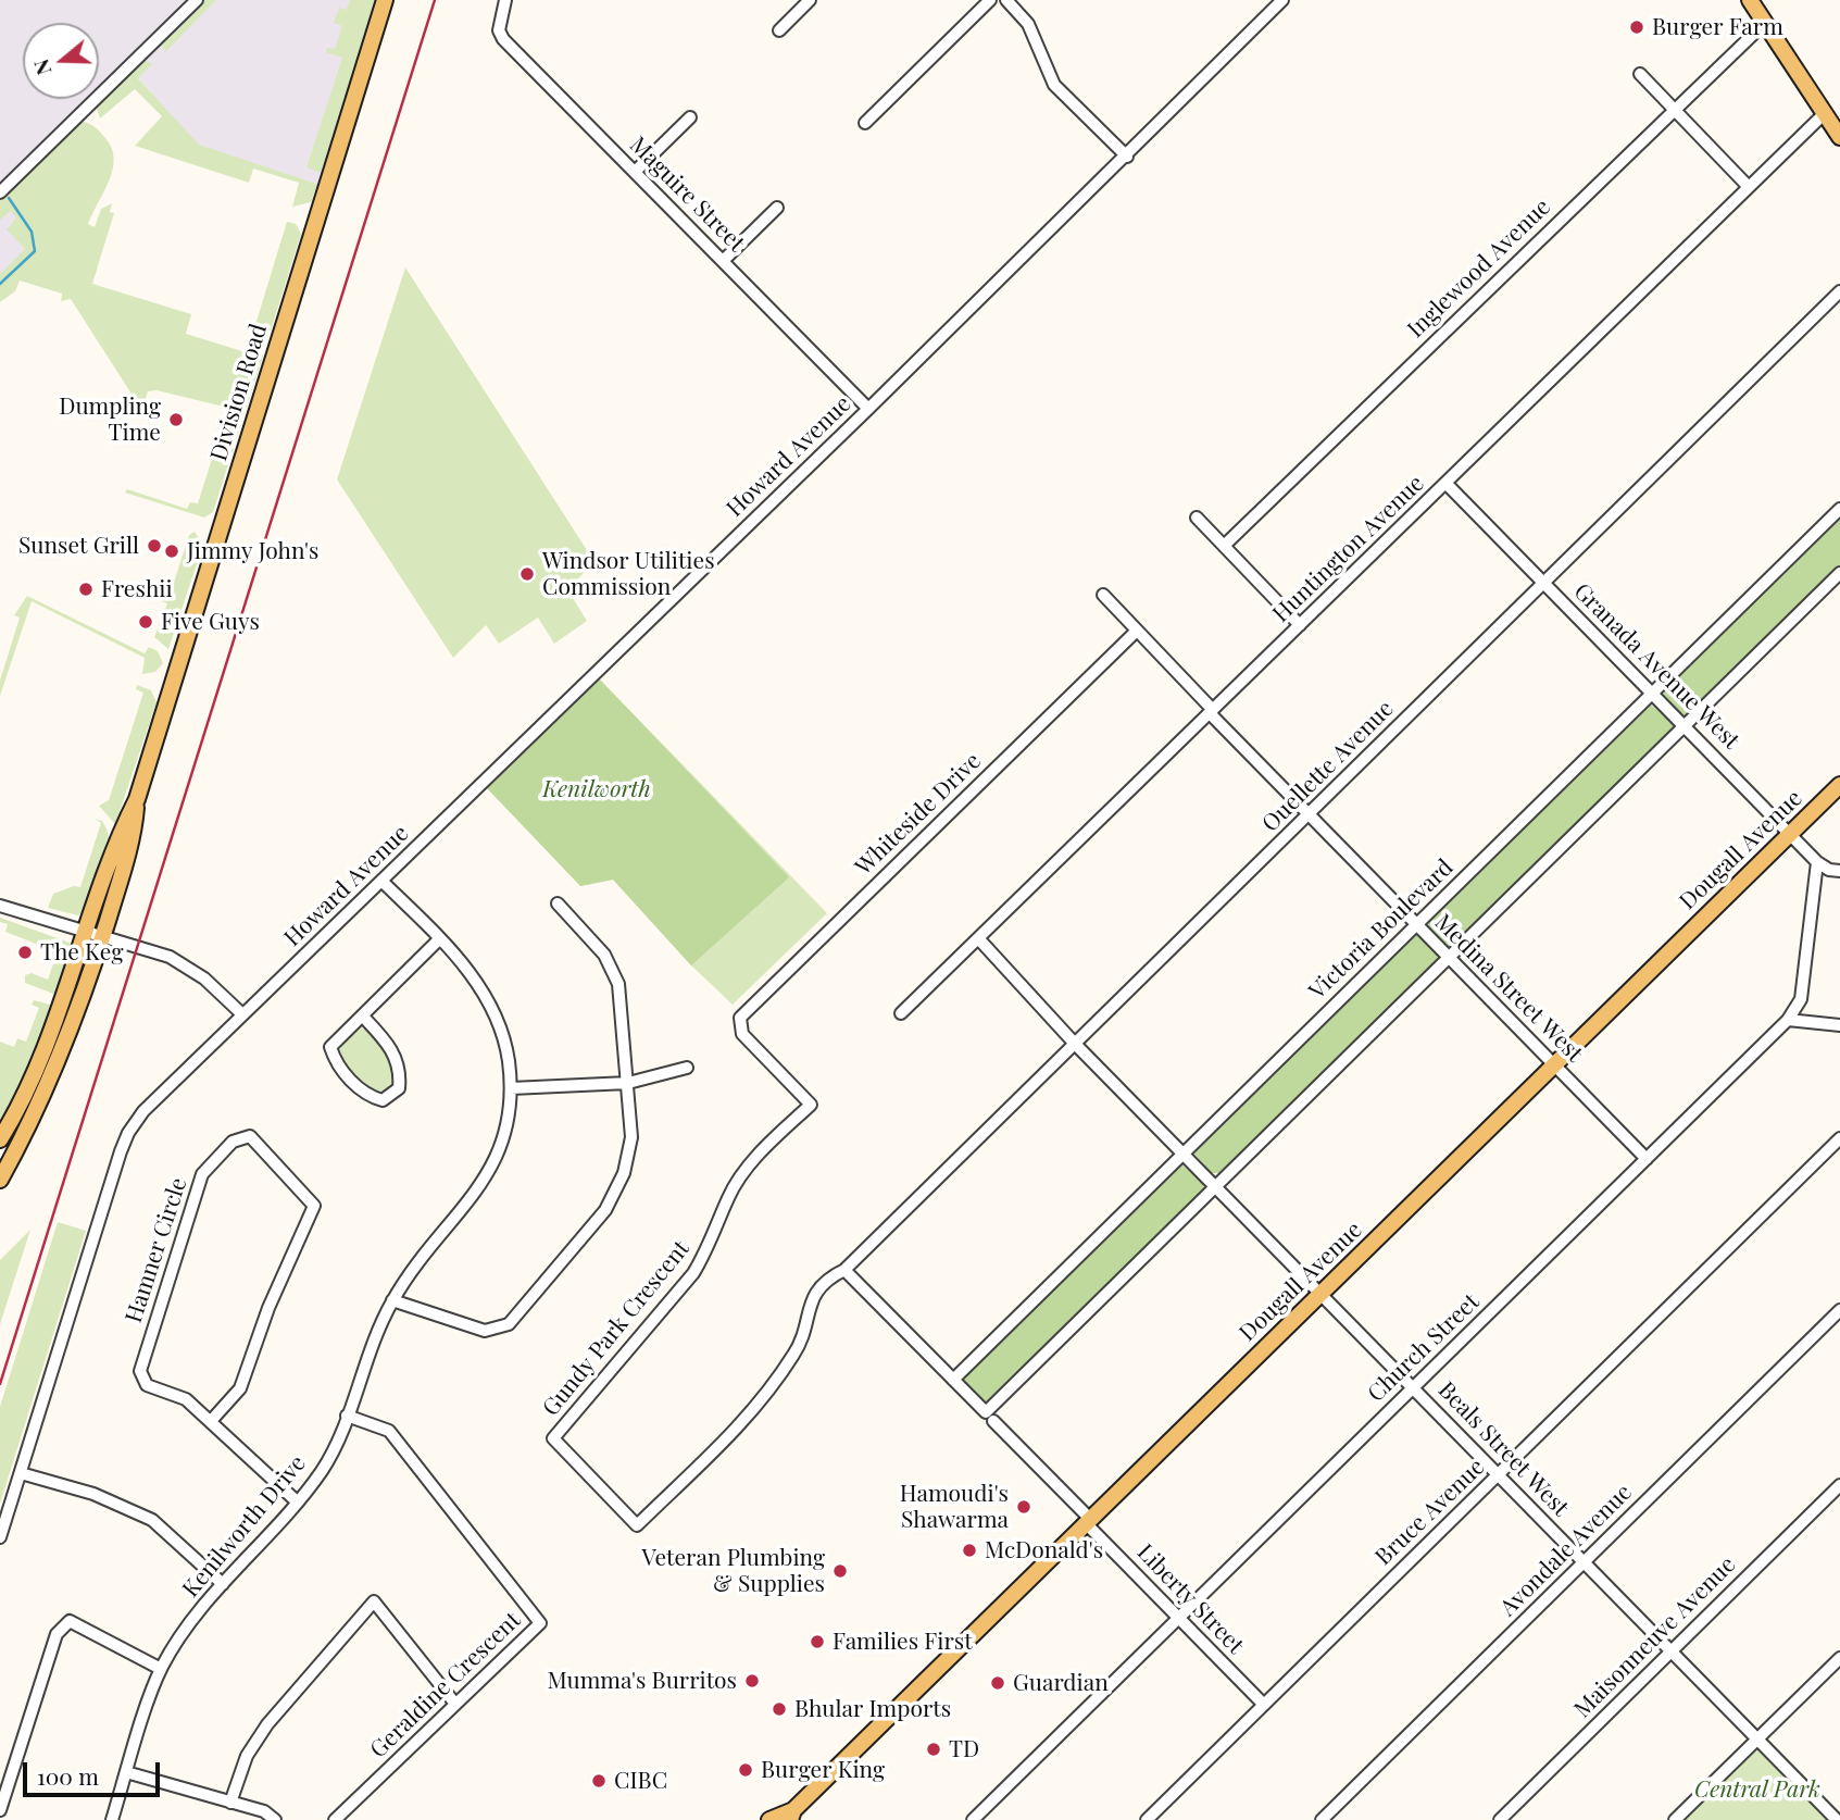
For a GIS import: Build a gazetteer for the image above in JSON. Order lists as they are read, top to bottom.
{
  "streets": {
    "main road": ["Division Road", "Dougall Avenue"],
    "street": [
      "Maguire Street",
      "Inglewood Avenue",
      "Howard Avenue",
      "Huntington Avenue",
      "Granada Avenue West",
      "Ouellette Avenue",
      "Whiteside Drive",
      "Victoria Boulevard",
      "Medina Street West",
      "Hamner Circle",
      "Gundy Park Crescent",
      "Church Street",
      "Beals Street West",
      "Bruce Avenue",
      "Kenilworth Drive",
      "Avondale Avenue",
      "Liberty Street",
      "Maisonneuve Avenue",
      "Geraldine Crescent"
    ]
  },
  "crossings": [
    ["Maguire Street", "Howard Avenue"],
    ["Howard Avenue", "Kenilworth Drive"],
    ["Huntington Avenue", "Granada Avenue West"],
    ["Huntington Avenue", "Medina Street West"],
    ["Huntington Avenue", "Beals Street West"],
    ["Granada Avenue West", "Ouellette Avenue"],
    ["Granada Avenue West", "Dougall Avenue"],
    ["Granada Avenue West", "Victoria Boulevard"],
    ["Granada Avenue West", "Church Street"],
    ["Ouellette Avenue", "Medina Street West"],
    ["Ouellette Avenue", "Gundy Park Crescent"],
    ["Ouellette Avenue", "Beals Street West"],
    ["Ouellette Avenue", "Liberty Street"],
    ["Whiteside Drive", "Medina Street West"],
    ["Whiteside Drive", "Gundy Park Crescent"],
    ["Dougall Avenue", "Medina Street West"],
    ["Dougall Avenue", "Beals Street West"],
    ["Dougall Avenue", "Liberty Street"],
    ["Victoria Boulevard", "Medina Street West"],
    ["Victoria Boulevard", "Beals Street West"],
    ["Victoria Boulevard", "Liberty Street"],
    ["Medina Street West", "Church Street"],
    ["Hamner Circle", "Kenilworth Drive"],
    ["Gundy Park Crescent", "Liberty Street"],
    ["Church Street", "Beals Street West"],
    ["Church Street", "Liberty Street"],
    ["Beals Street West", "Bruce Avenue"],
    ["Beals Street West", "Avondale Avenue"],
    ["Beals Street West", "Maisonneuve Avenue"],
    ["Bruce Avenue", "Liberty Street"],
    ["Kenilworth Drive", "Geraldine Crescent"]
  ],
  "parks": ["Kenilworth", "Central Park"],
  "places": [
    "Burger Farm",
    "Dumpling Time",
    "Sunset Grill",
    "Jimmy John's",
    "Windsor Utilities Commission",
    "Freshii",
    "Five Guys",
    "The Keg",
    "Hamoudi's Shawarma",
    "McDonald's",
    "Veteran Plumbing & Supplies",
    "Families First",
    "Mumma's Burritos",
    "Guardian",
    "Bhular Imports",
    "TD",
    "Burger King",
    "CIBC"
  ],
  "scale_bar": "100 m",
  "north": "left"
}
